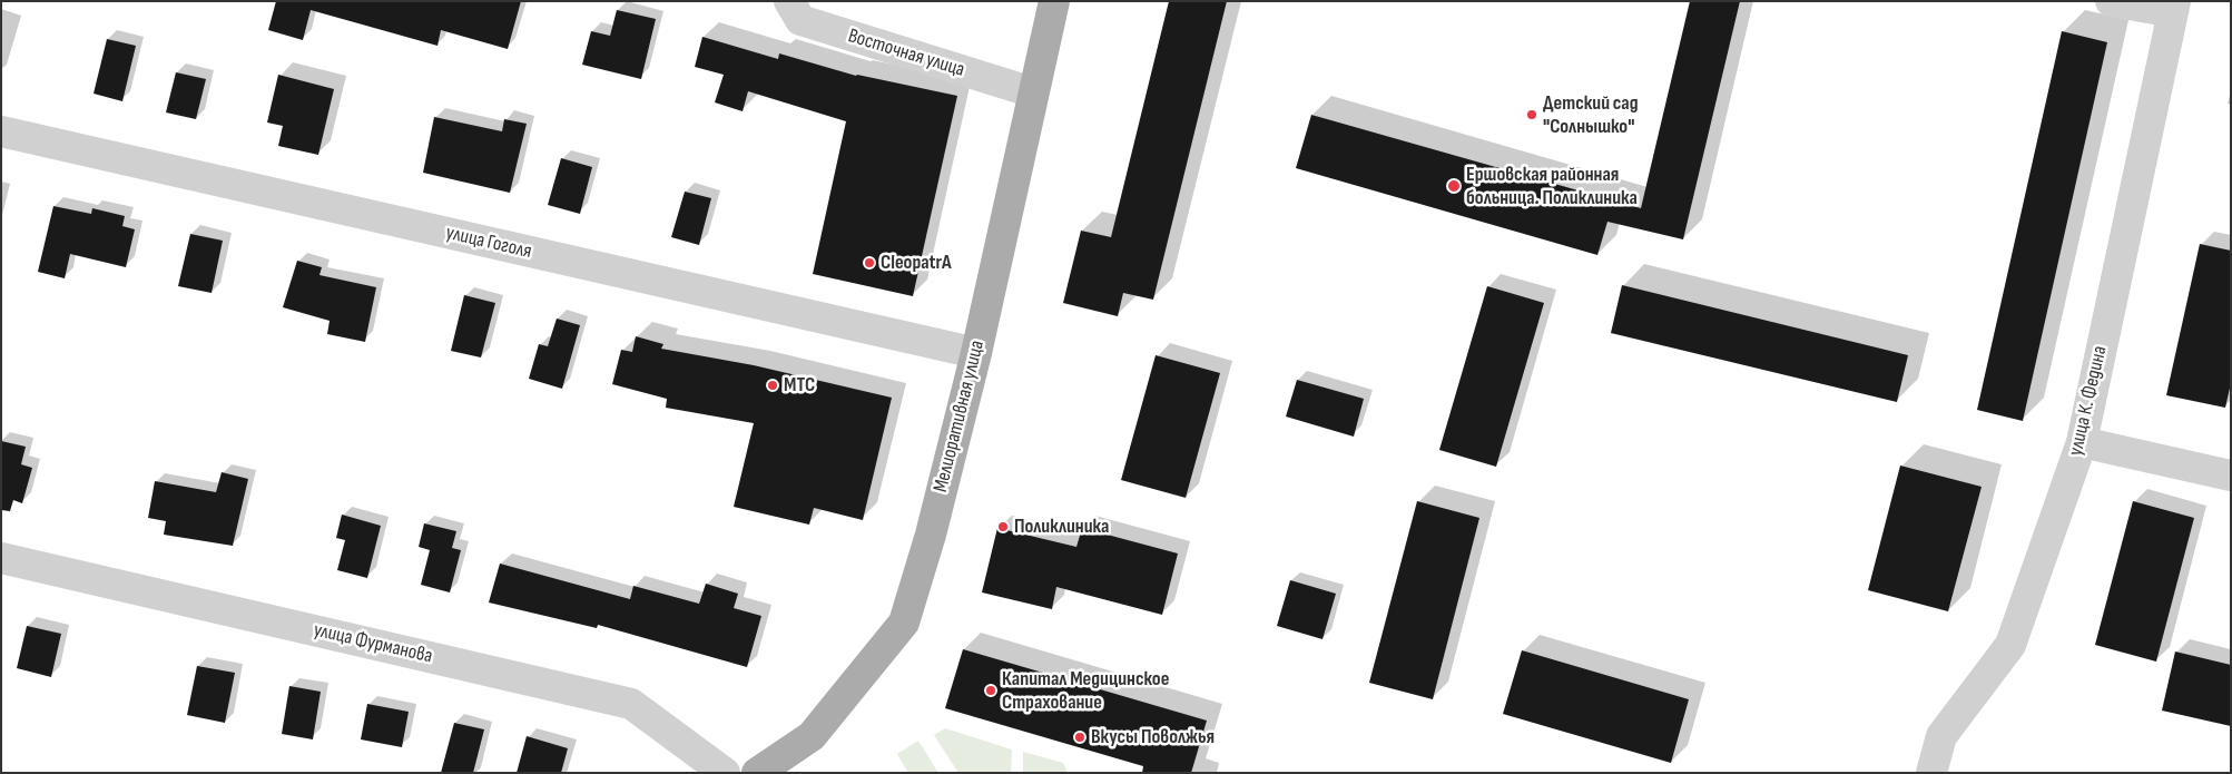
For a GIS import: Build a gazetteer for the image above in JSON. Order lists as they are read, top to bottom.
{
  "streets": {
    "main road": ["Мелиоративная улица"],
    "street": [
      "Восточная улица",
      "улица Гоголя",
      "улица К. Федина",
      "улица Фурманова"
    ]
  },
  "crossings": [
    ["Восточная улица", "Мелиоративная улица"],
    ["улица Гоголя", "Мелиоративная улица"]
  ],
  "places": [
    "Детский сад \"Солнышко\"",
    "Ершовская районная больница. Поликлиника",
    "CleopatrA",
    "МТС",
    "Поликлиника",
    "Капитал Медицинское Страхование",
    "Вкусы Поволжья"
  ]
}
